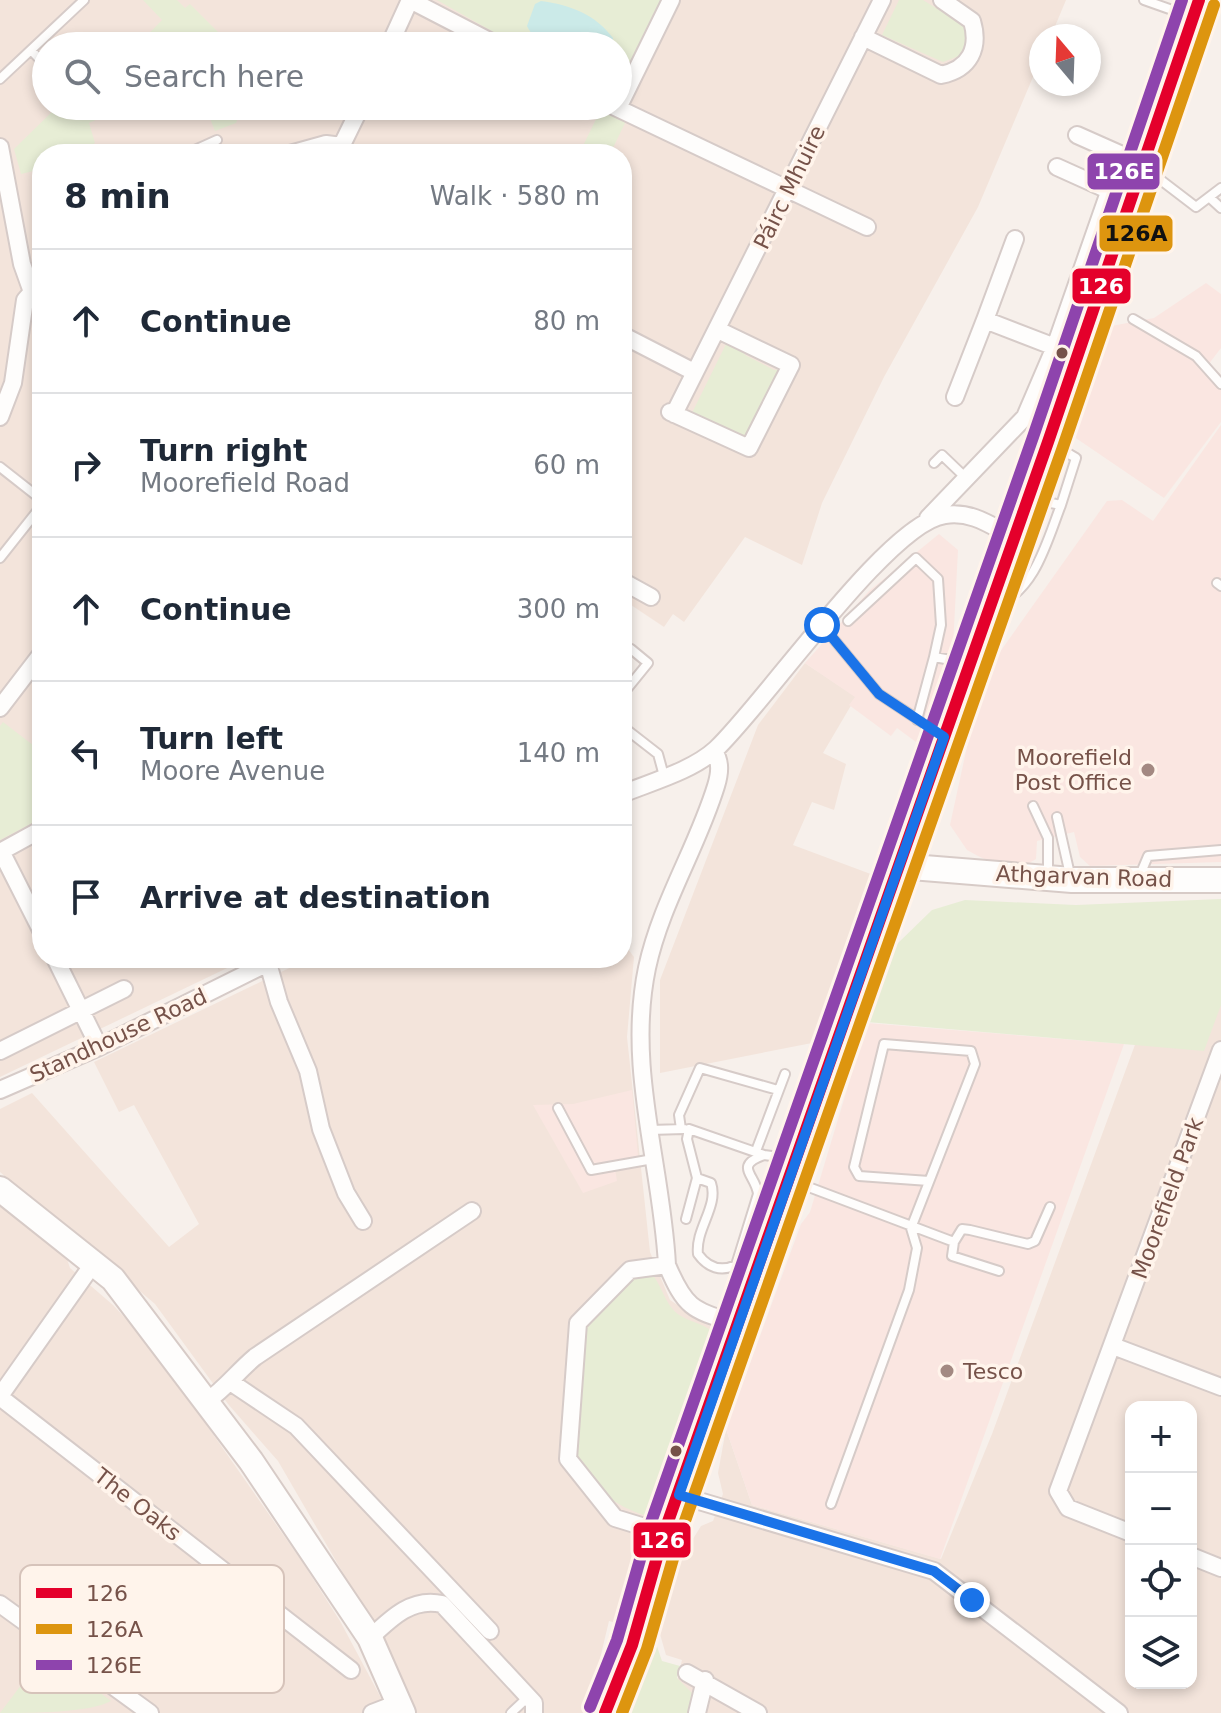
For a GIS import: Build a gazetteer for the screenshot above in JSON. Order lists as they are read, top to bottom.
{
  "streets": {
    "street": [
      "Páirc Mhuire",
      "Athgarvan Road",
      "Standhouse Road",
      "Moorefield Park",
      "The Oaks"
    ]
  },
  "places": ["Moorefield Post Office", "Tesco"],
  "lines": ["transit line 126", "transit line 126E", "transit line 126A"],
  "legend": ["126", "126A", "126E"],
  "north": "top",
  "page": {
    "search": "Search here",
    "heading": ["8 min", "Walk · 580 m"],
    "list": [
      ["Continue", "80 m"],
      ["Turn right", "Moorefield Road", "60 m"],
      ["Continue", "300 m"],
      ["Turn left", "Moore Avenue", "140 m"],
      "Arrive at destination"
    ],
    "map_buttons": ["+", "−"]
  }
}
